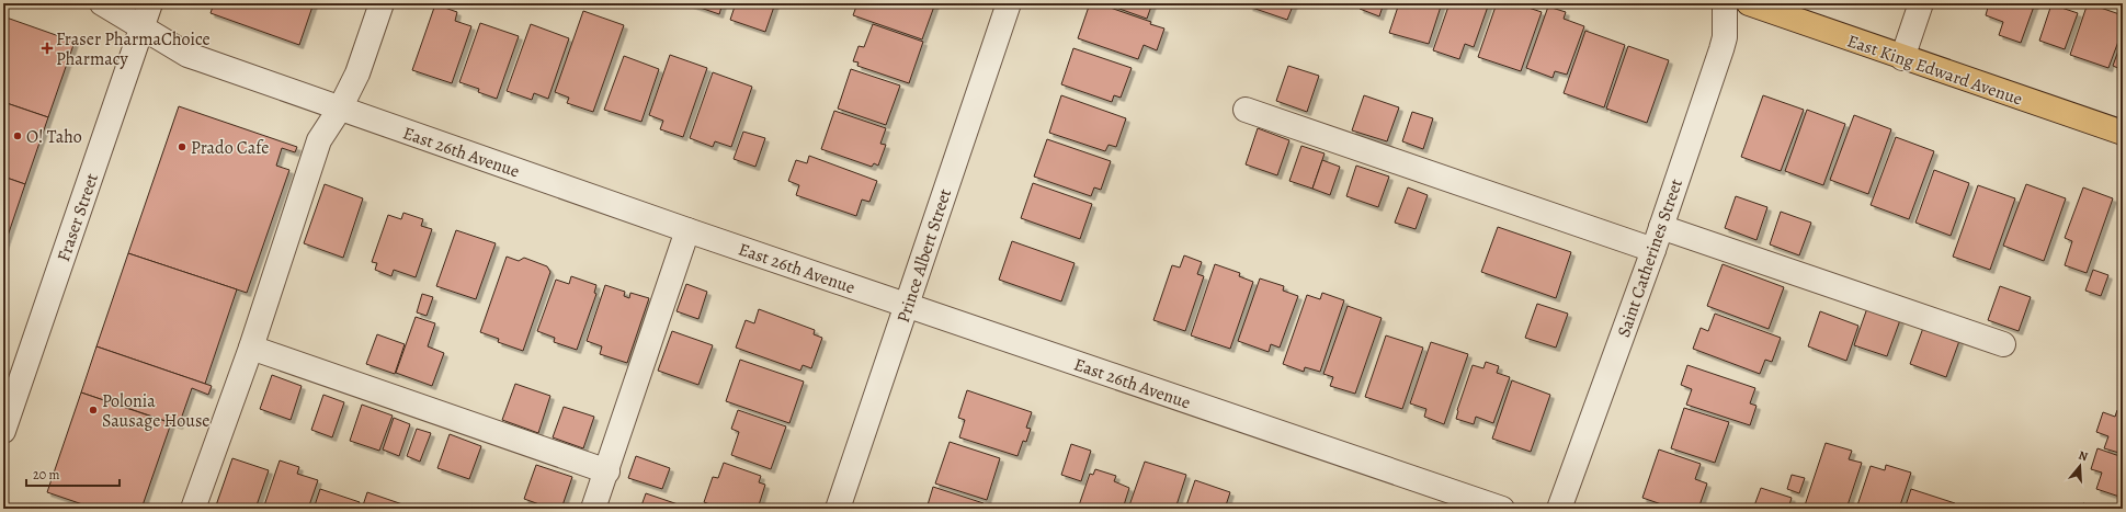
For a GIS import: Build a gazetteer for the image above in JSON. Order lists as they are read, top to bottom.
{
  "streets": {
    "main road": ["East King Edward Avenue"],
    "street": [
      "East 26th Avenue",
      "Fraser Street",
      "Prince Albert Street",
      "Saint Catherines Street"
    ]
  },
  "crossings": [
    ["East 26th Avenue", "Fraser Street"],
    ["East 26th Avenue", "Prince Albert Street"]
  ],
  "places": {
    "health": ["Fraser PharmaChoice Pharmacy"],
    "other": ["O! Taho", "Prado Cafe", "Polonia Sausage House"]
  },
  "scale_bar": "20 m",
  "north": "top"
}
